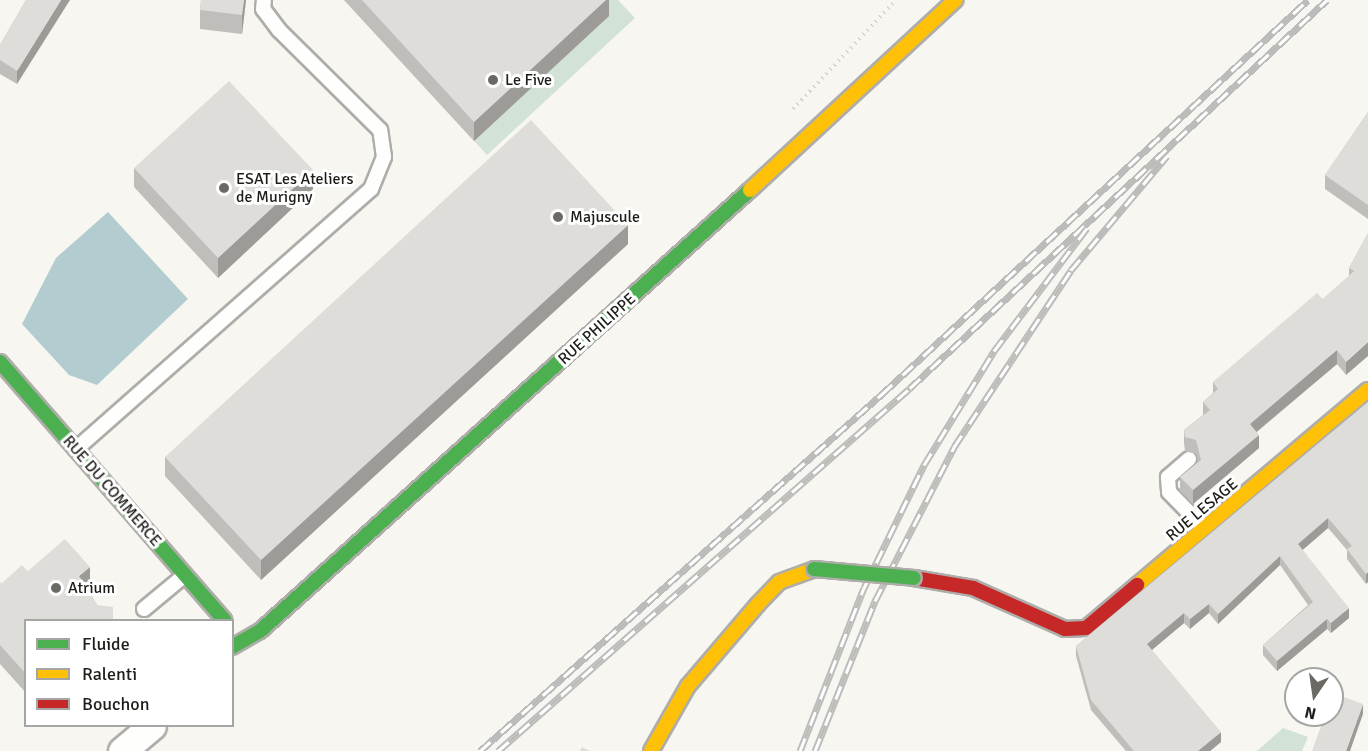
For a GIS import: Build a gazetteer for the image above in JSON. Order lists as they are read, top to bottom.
{
  "streets": {
    "street": ["RUE PHILIPPE", "RUE DU COMMERCE", "RUE LESAGE"]
  },
  "places": [
    "Le Five",
    "ESAT Les Ateliers de Murigny",
    "Majuscule",
    "Atrium"
  ],
  "legend": ["Fluide", "Ralenti", "Bouchon"],
  "north": "bottom"
}
